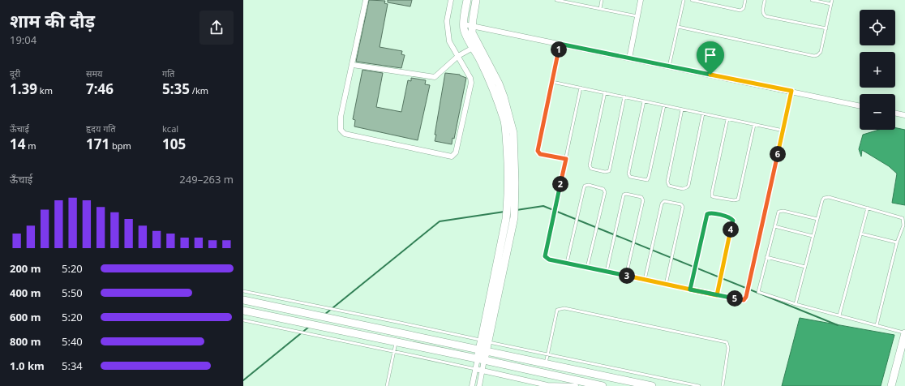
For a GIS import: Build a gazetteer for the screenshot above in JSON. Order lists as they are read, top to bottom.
{
  "page": {
    "heading": ["शाम की दौड़", "19:04"],
    "map_buttons": ["+", "−"],
    "pins": [
      "1",
      "6",
      "2",
      "4",
      "3",
      "5"
    ],
    "stats": [
      ["दूरी", "1.39 km"],
      ["समय", "7:46"],
      ["गति", "5:35 /km"],
      ["ऊँचाई", "14 m"],
      ["हृदय गति", "171 bpm"],
      ["kcal", "105"]
    ],
    "chart": ["ऊँचाई", "249–263 m"],
    "list": [
      {
        "name": "200 m",
        "note": "5:20"
      },
      {
        "name": "400 m",
        "note": "5:50"
      },
      {
        "name": "600 m",
        "note": "5:20"
      },
      {
        "name": "800 m",
        "note": "5:40"
      },
      {
        "name": "1.0 km",
        "note": "5:34"
      }
    ]
  }
}
